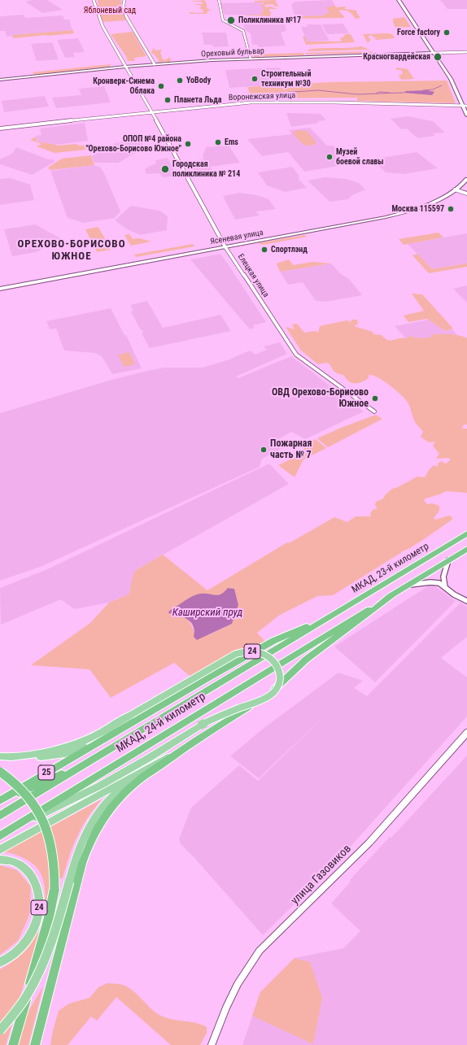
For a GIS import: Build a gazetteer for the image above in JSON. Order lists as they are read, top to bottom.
{
  "streets": {
    "highway": [
      "МКАД, 23-й километр",
      "24",
      "МКАД, 24-й километр",
      "25"
    ],
    "main road": ["Ореховый бульвар", "Ясеневая улица"],
    "street": ["Воронежская улица", "Елецкая улица", "улица Газовиков"]
  },
  "crossings": [
    ["Ореховый бульвар", "Елецкая улица"],
    ["Воронежская улица", "Елецкая улица"],
    ["Ясеневая улица", "Елецкая улица"],
    ["МКАД, 23-й километр", "24"],
    ["МКАД, 23-й километр", "МКАД, 24-й километр"],
    ["24", "МКАД, 24-й километр"],
    ["24", "25"]
  ],
  "districts": ["ОРЕХОВО-БОРИСОВО ЮЖНОЕ"],
  "water": ["Каширский пруд"],
  "parks": ["Яблоневый сад"],
  "places": [
    "Поликлиника №17",
    "Force factory",
    "Красногвардейская",
    "Строительный техникум №30",
    "YoBody",
    "Кронверк-Синема Облака",
    "Планета Льда",
    "Ems",
    "ОПОП №4 района \"Орехово-Борисово Южное\"",
    "Музей боевой славы",
    "Городская поликлиника № 214",
    "Москва 115597",
    "Спортлэнд",
    "ОВД Орехово-Борисово Южное",
    "Пожарная часть № 7"
  ]
}
